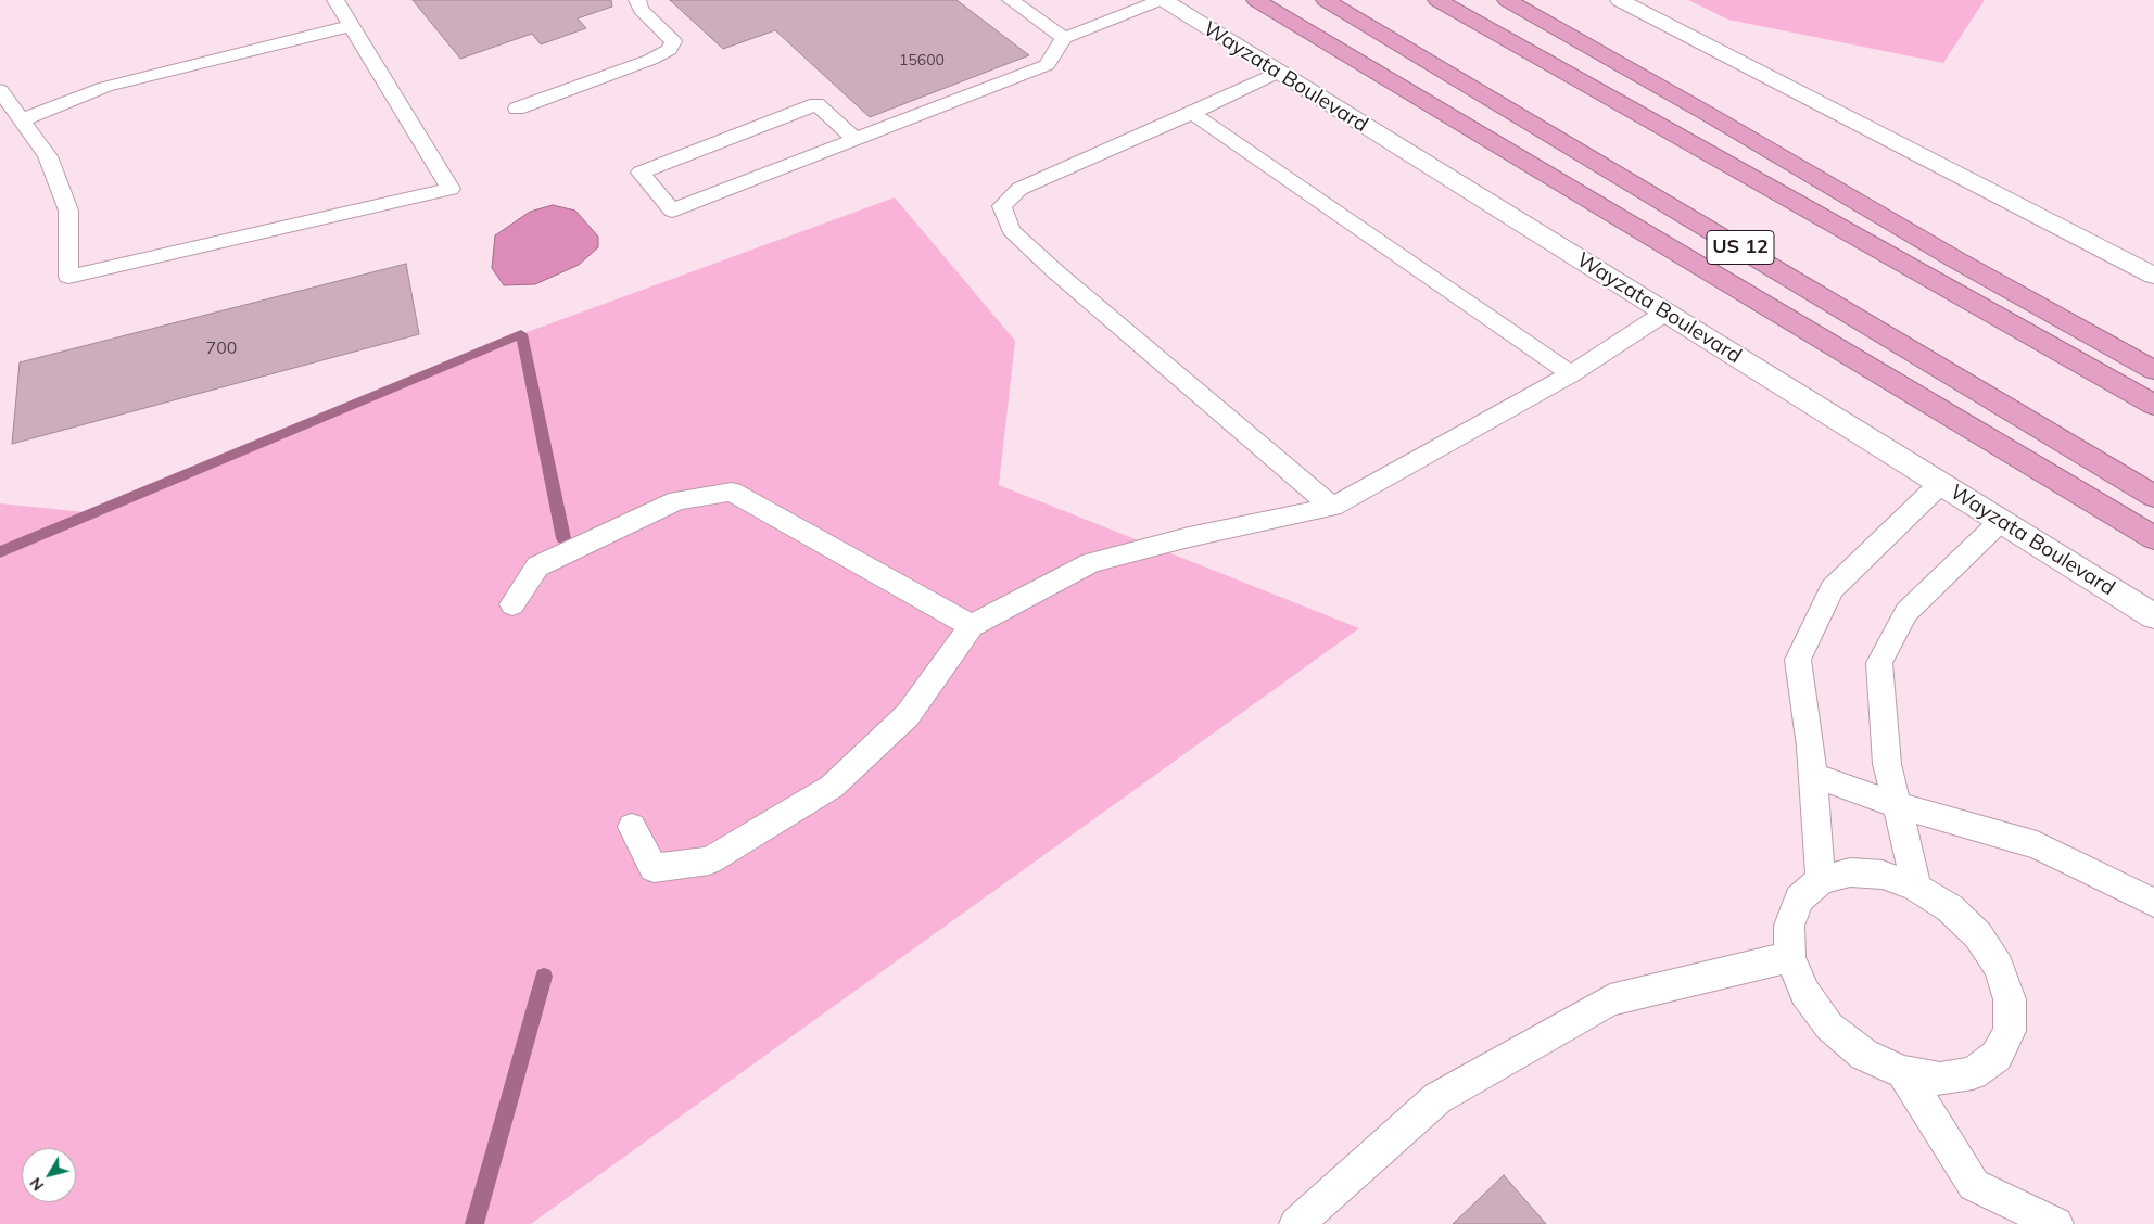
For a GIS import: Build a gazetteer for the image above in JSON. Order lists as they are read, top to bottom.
{
  "streets": {
    "highway": ["US 12"],
    "street": ["Wayzata Boulevard"]
  },
  "house_numbers": ["15600", "700"],
  "north": "bottom left"
}
